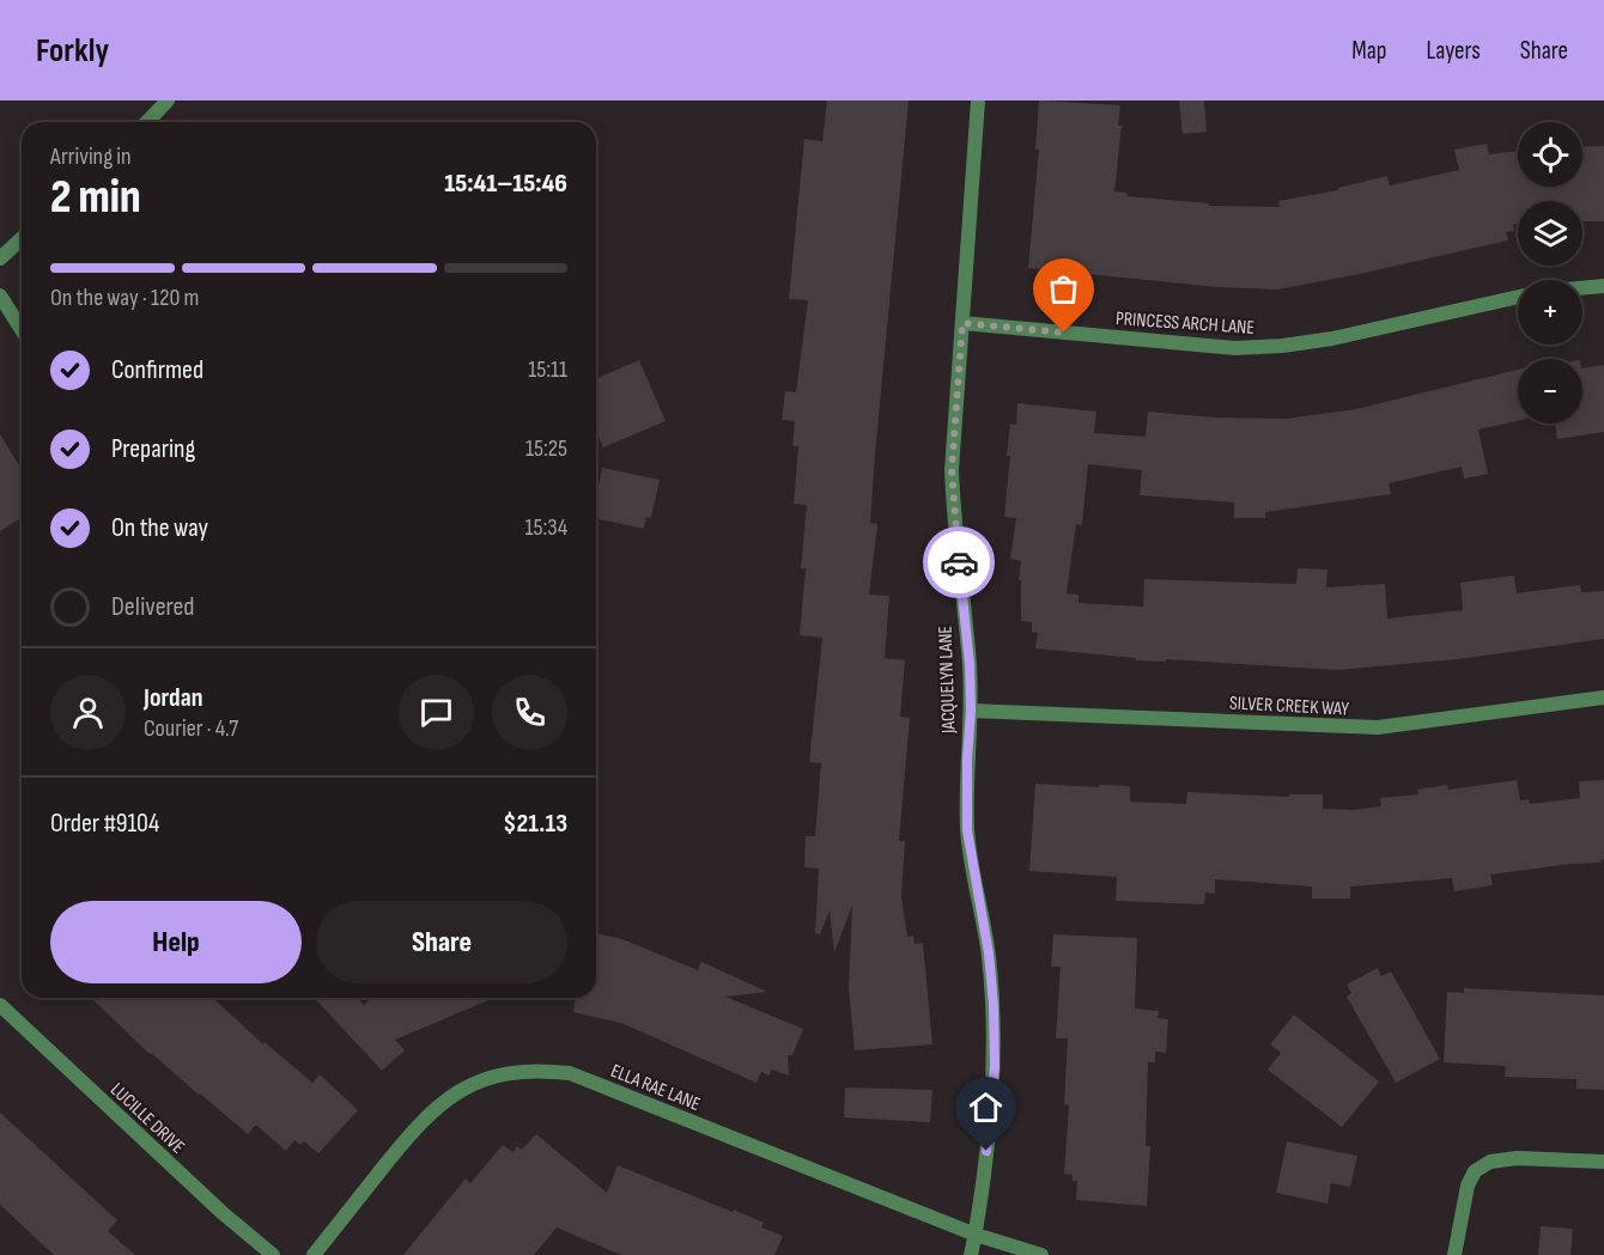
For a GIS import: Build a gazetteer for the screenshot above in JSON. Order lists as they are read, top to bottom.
{
  "streets": {
    "street": [
      "PRINCESS ARCH LANE",
      "JACQUELYN LANE",
      "SILVER CREEK WAY",
      "ELLA RAE LANE",
      "LUCILLE DRIVE"
    ]
  },
  "crossings": [
    ["PRINCESS ARCH LANE", "JACQUELYN LANE"],
    ["JACQUELYN LANE", "SILVER CREEK WAY"],
    ["JACQUELYN LANE", "ELLA RAE LANE"]
  ],
  "page": {
    "header": "Forkly",
    "nav": ["Map", "Layers", "Share"],
    "map_buttons": ["+", "−"],
    "heading": ["2 min", "Arriving in", "15:41–15:46"],
    "panel": [
      "Jordan",
      "Courier · 4.7",
      "Order #9104",
      "$21.13"
    ],
    "bar": "On the way · 120 m",
    "list": [
      ["Confirmed", "15:11"],
      ["Preparing", "15:25"],
      ["On the way", "15:34"],
      "Delivered"
    ],
    "buttons": ["Help", "Share"]
  }
}
